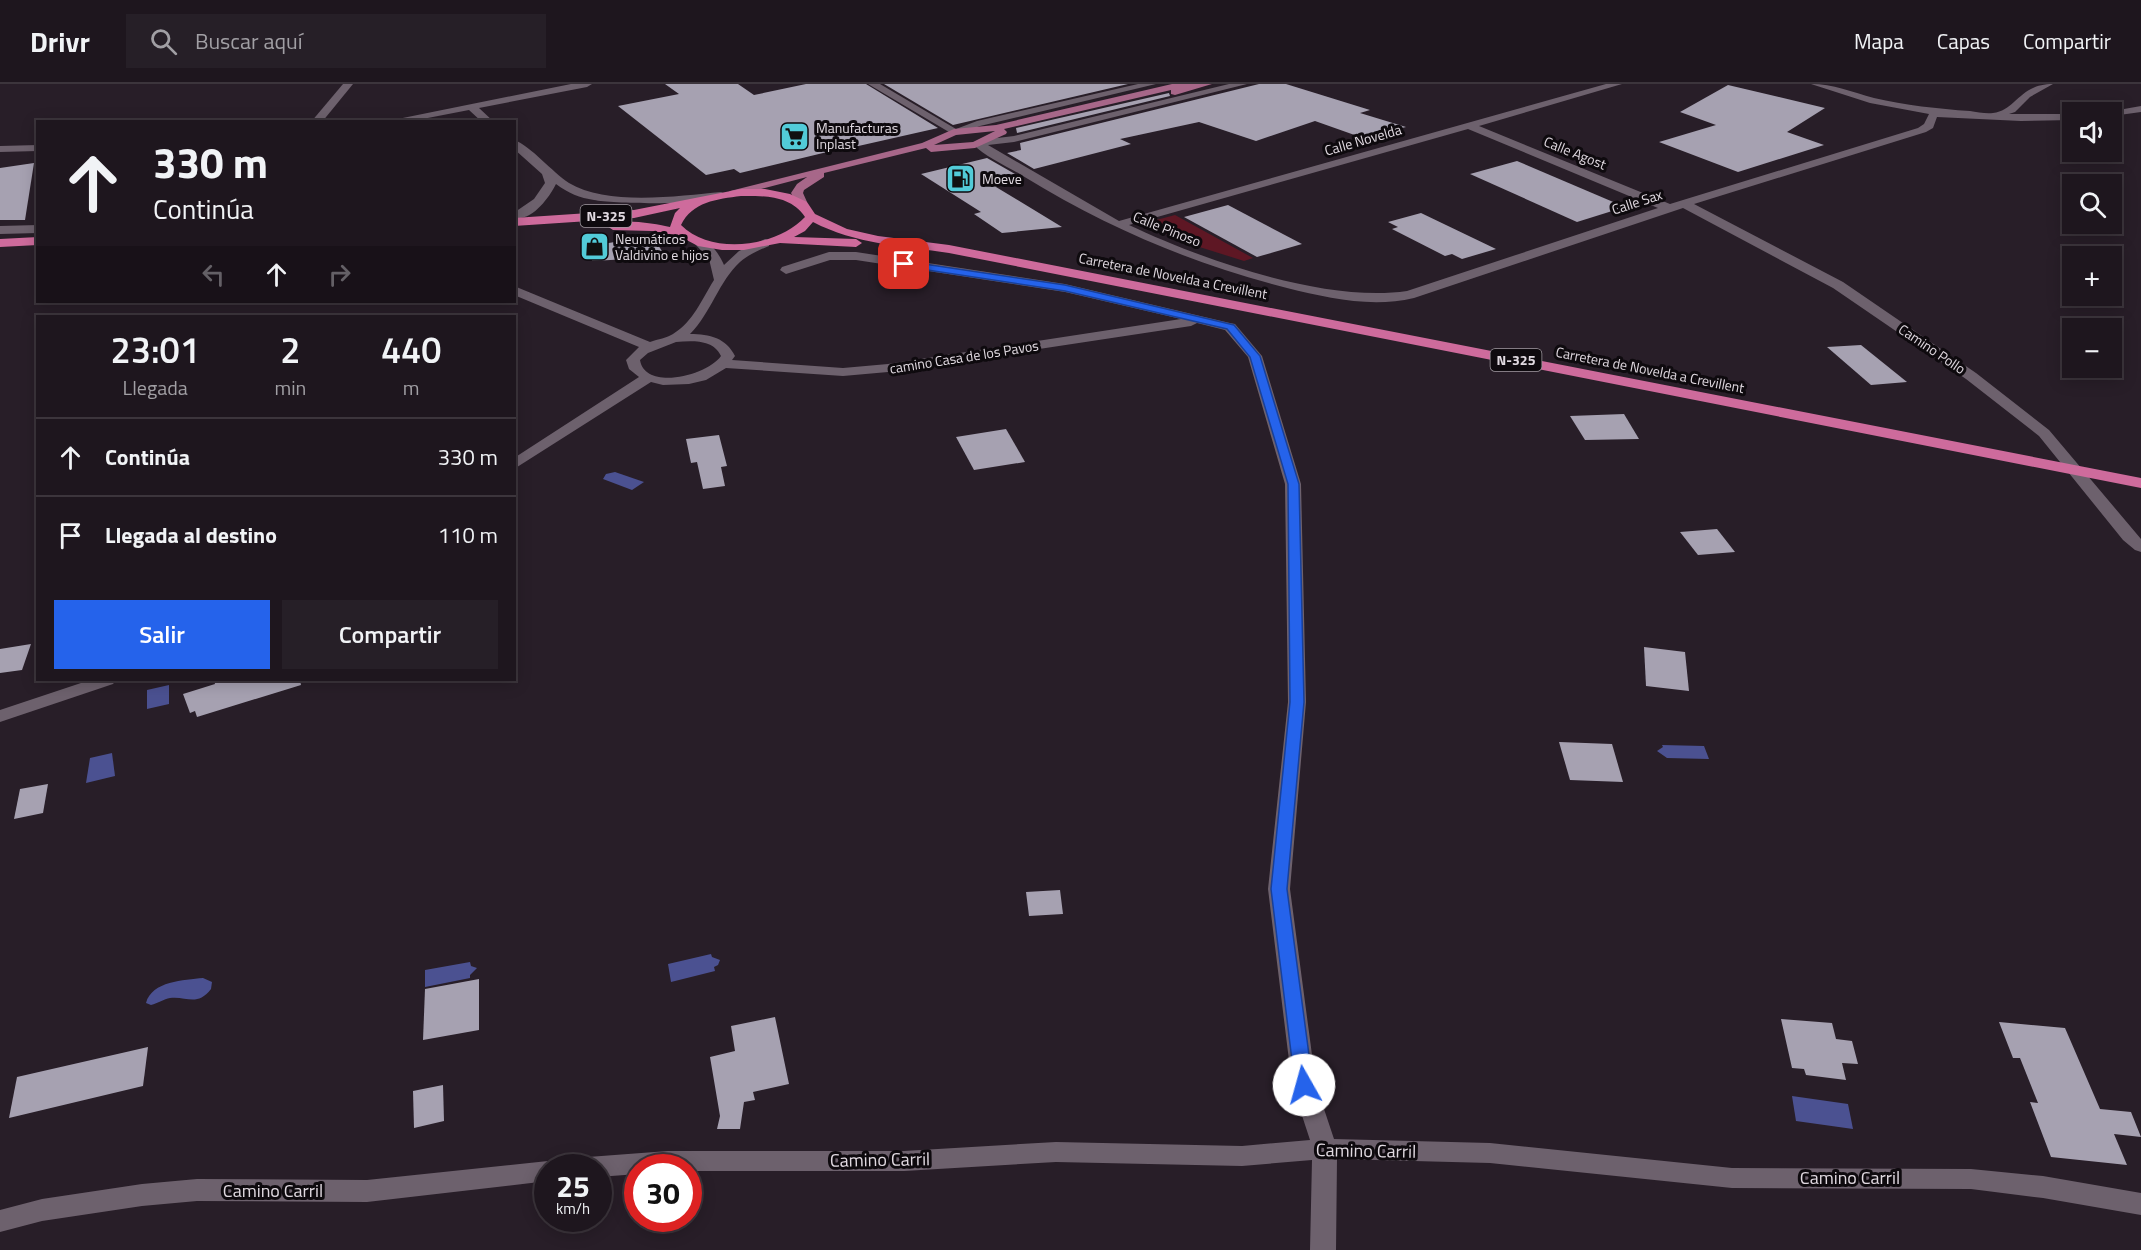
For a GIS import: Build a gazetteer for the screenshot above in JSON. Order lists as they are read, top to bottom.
{
  "streets": {
    "highway": ["N-325", "Carretera de Novelda a Crevillent"],
    "street": [
      "Calle Novelda",
      "Calle Agost",
      "Calle Sax",
      "Calle Pinoso",
      "Camino Pollo",
      "camino Casa de los Pavos",
      "Camino Carril"
    ]
  },
  "crossings": [
    ["Calle Novelda", "Calle Agost"],
    ["Calle Novelda", "Calle Pinoso"],
    ["Calle Agost", "Calle Sax"],
    ["Calle Sax", "Calle Pinoso"],
    ["Calle Sax", "Camino Pollo"],
    ["N-325", "Carretera de Novelda a Crevillent"]
  ],
  "places": {
    "supermarket": ["Manufacturas Inplast"],
    "fuel station": ["Moeve"],
    "shop": ["Neumáticos Valdivino e hijos"]
  },
  "page": {
    "header": "Drivr",
    "search": "Buscar aquí",
    "nav": ["Mapa", "Capas", "Compartir"],
    "map_buttons": ["+", "−"],
    "turn": ["330 m", "Continúa"],
    "eta": [
      "23:01",
      "Llegada",
      "2",
      "min",
      "440",
      "m"
    ],
    "list": [
      {
        "name": "Continúa",
        "value": "330 m"
      },
      {
        "name": "Llegada al destino",
        "value": "110 m"
      }
    ],
    "buttons": ["Salir", "Compartir"],
    "speed": "25 km/h",
    "limit": "30"
  }
}
